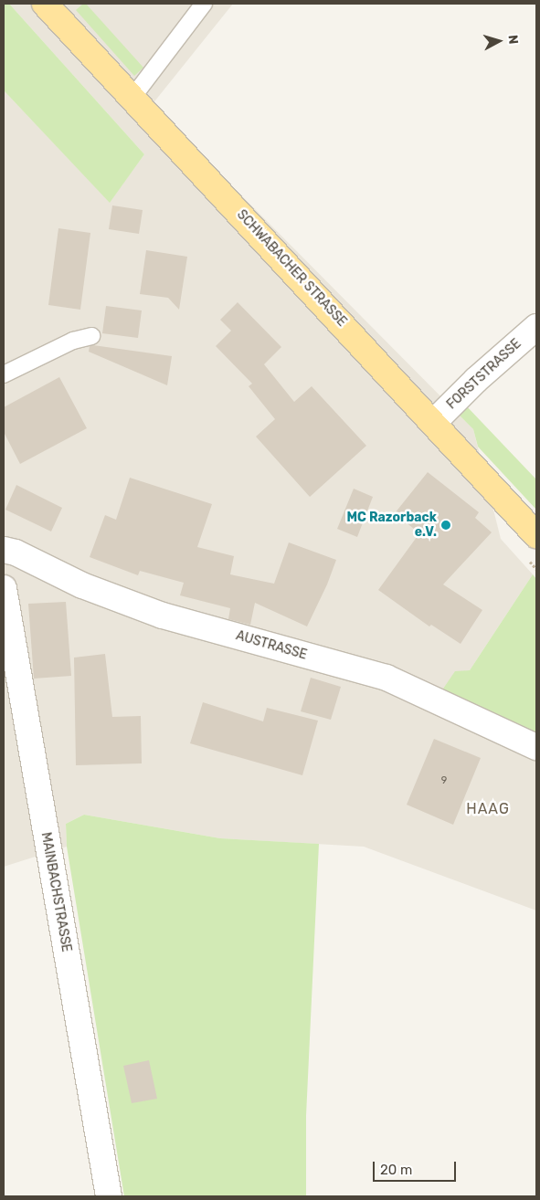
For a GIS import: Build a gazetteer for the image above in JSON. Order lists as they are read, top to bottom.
{
  "streets": {
    "main road": ["SCHWABACHER STRASSE"],
    "street": ["FORSTSTRASSE", "AUSTRASSE", "MAINBACHSTRASSE"]
  },
  "crossings": [
    ["SCHWABACHER STRASSE", "FORSTSTRASSE"]
  ],
  "districts": ["HAAG"],
  "places": ["MC Razorback e.V."],
  "house_numbers": ["9"],
  "scale_bar": "20 m",
  "north": "right"
}
